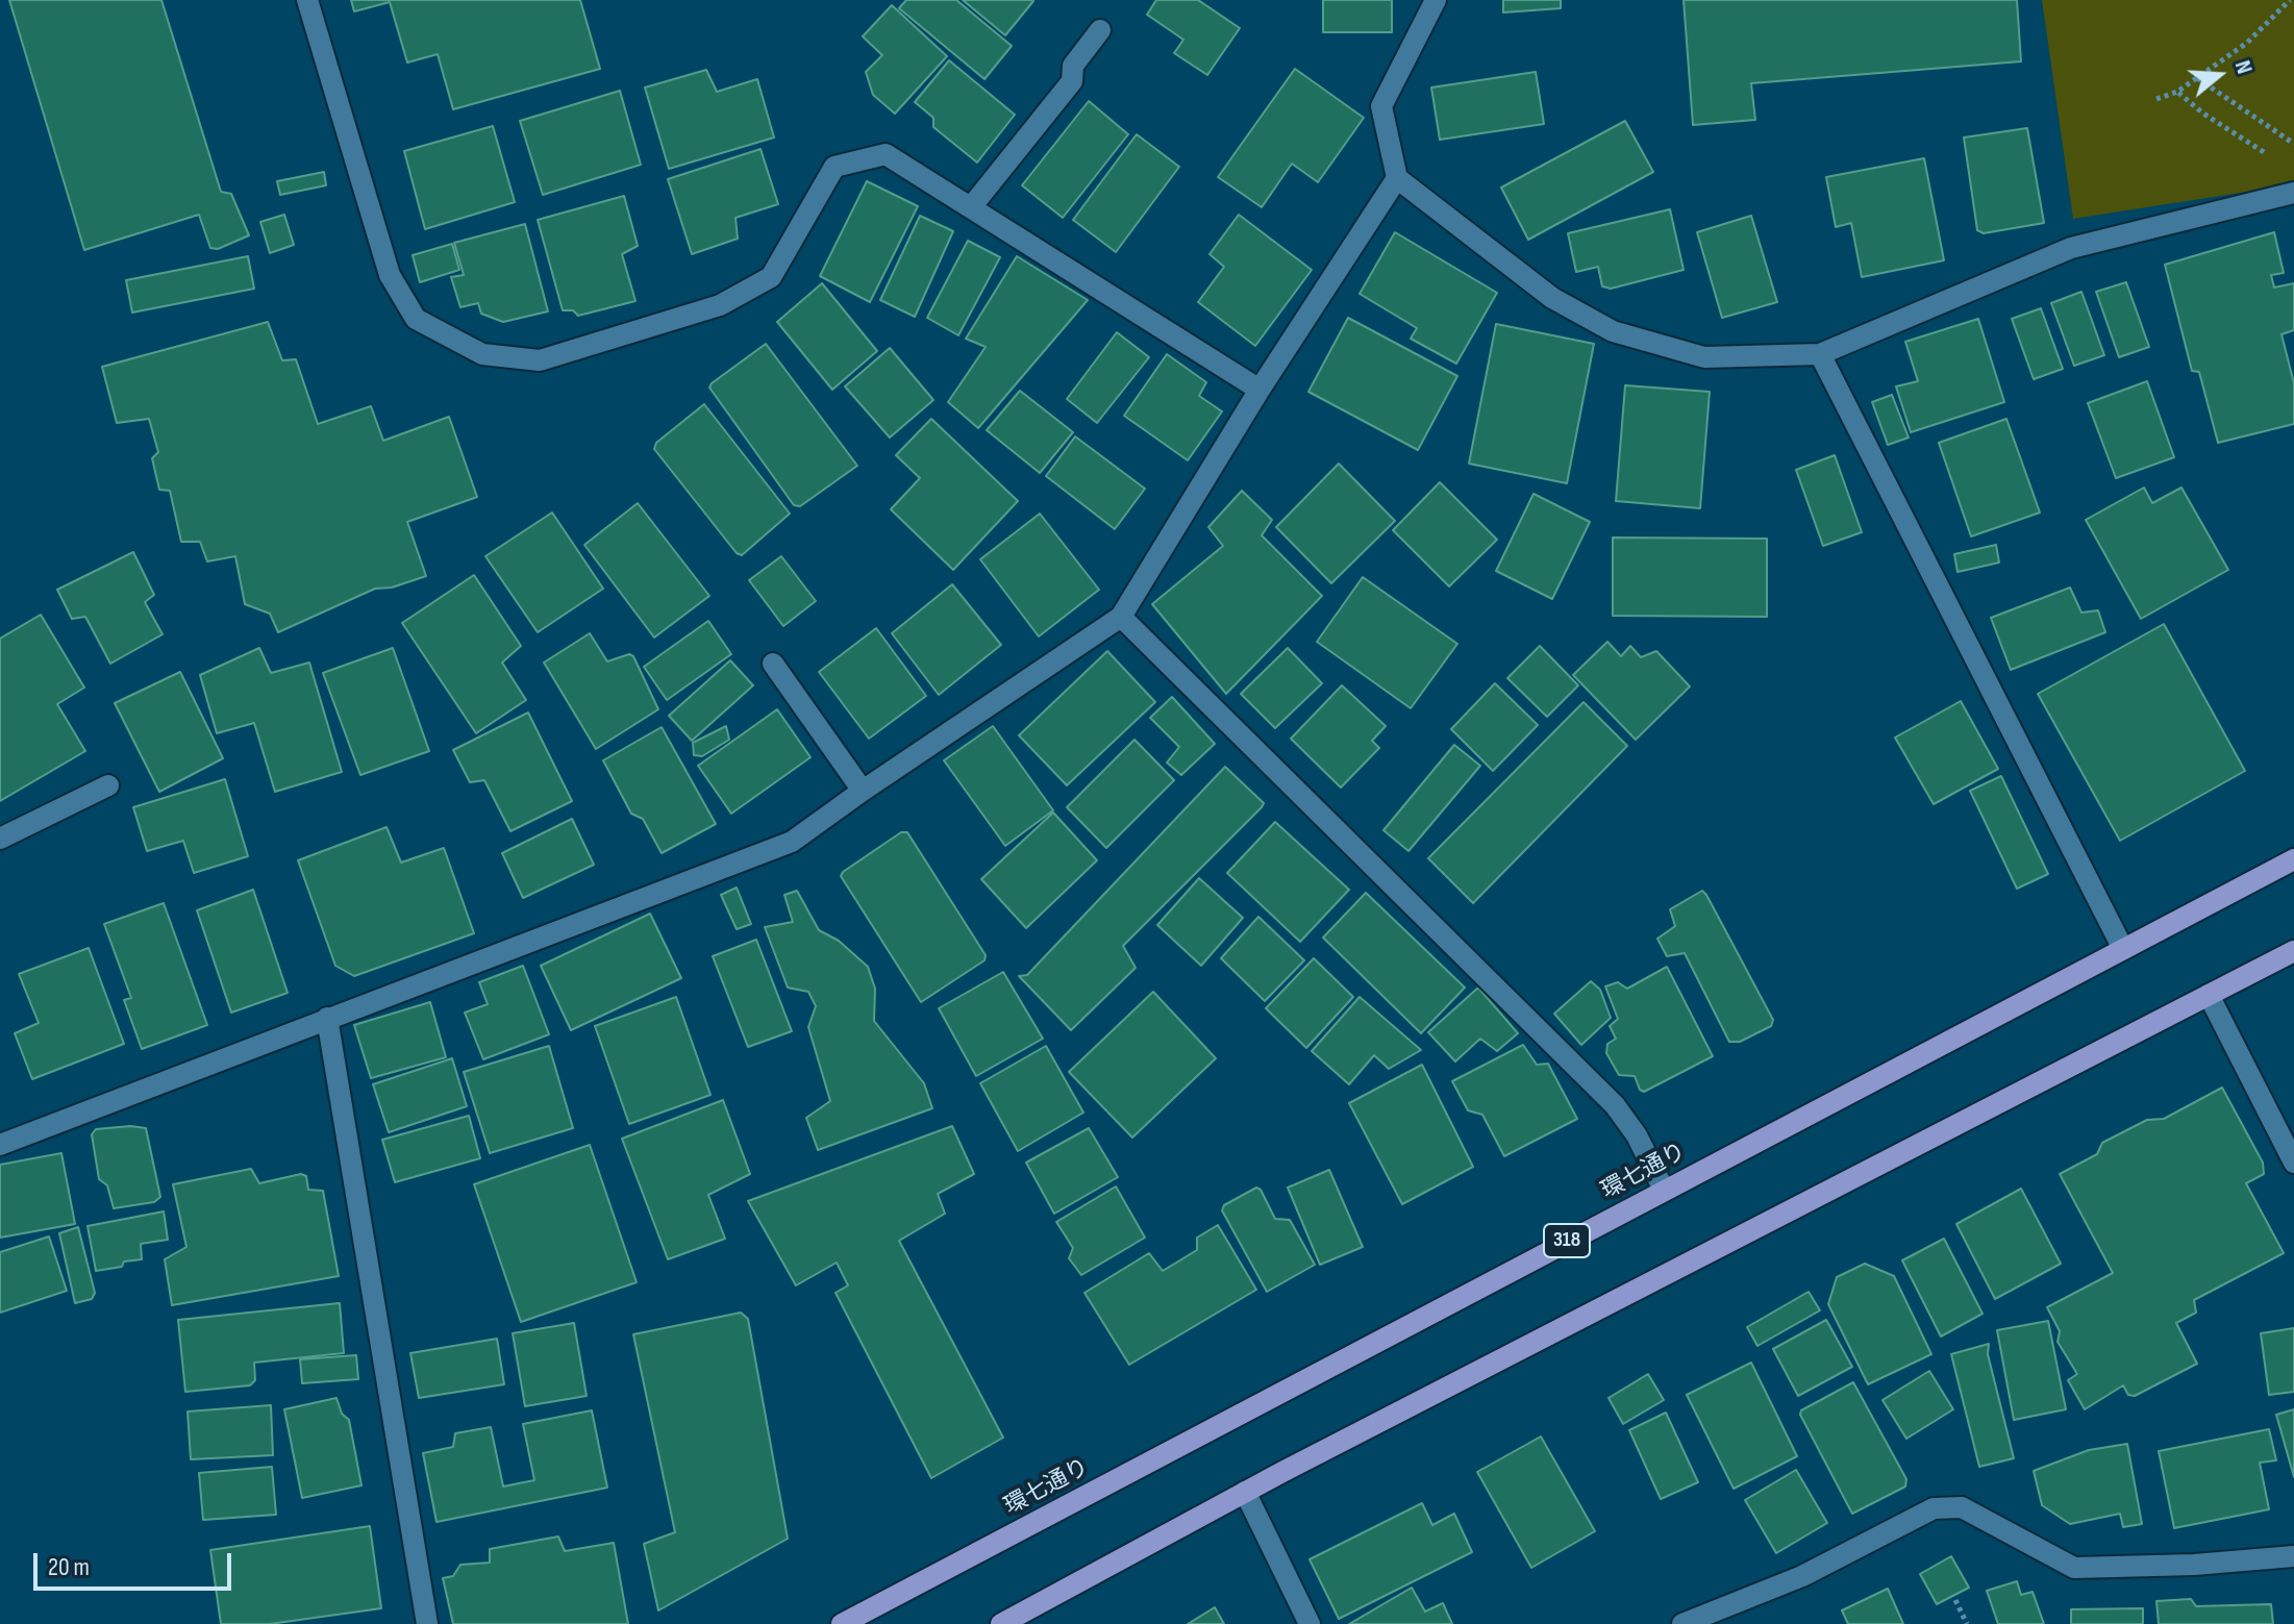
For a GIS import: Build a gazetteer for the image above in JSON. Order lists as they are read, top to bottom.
{
  "streets": {
    "main road": ["環七通り", "318"]
  },
  "scale_bar": "20 m",
  "north": "right"
}
